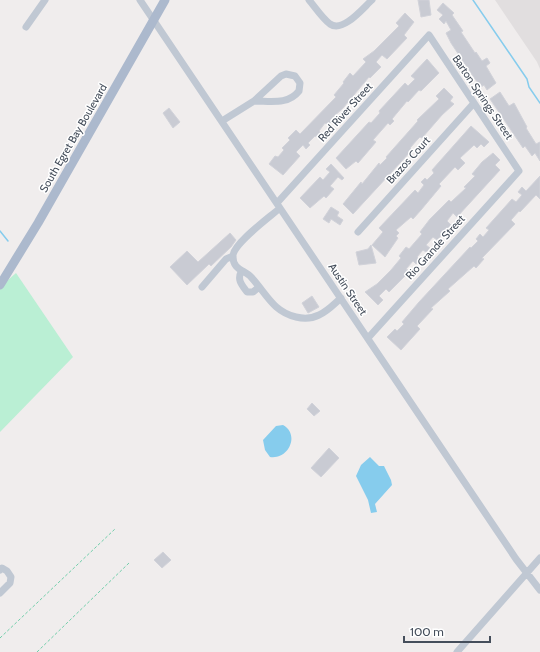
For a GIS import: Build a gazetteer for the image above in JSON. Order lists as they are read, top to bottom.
{
  "streets": {
    "main road": ["South Egret Bay Boulevard"],
    "street": [
      "Barton Springs Street",
      "Red River Street",
      "Brazos Court",
      "Rio Grande Street",
      "Austin Street"
    ]
  },
  "crossings": [
    ["Barton Springs Street", "Red River Street"],
    ["Barton Springs Street", "Brazos Court"],
    ["Barton Springs Street", "Rio Grande Street"],
    ["Red River Street", "Austin Street"],
    ["South Egret Bay Boulevard", "Austin Street"],
    ["Rio Grande Street", "Austin Street"]
  ],
  "scale_bar": "100 m"
}
